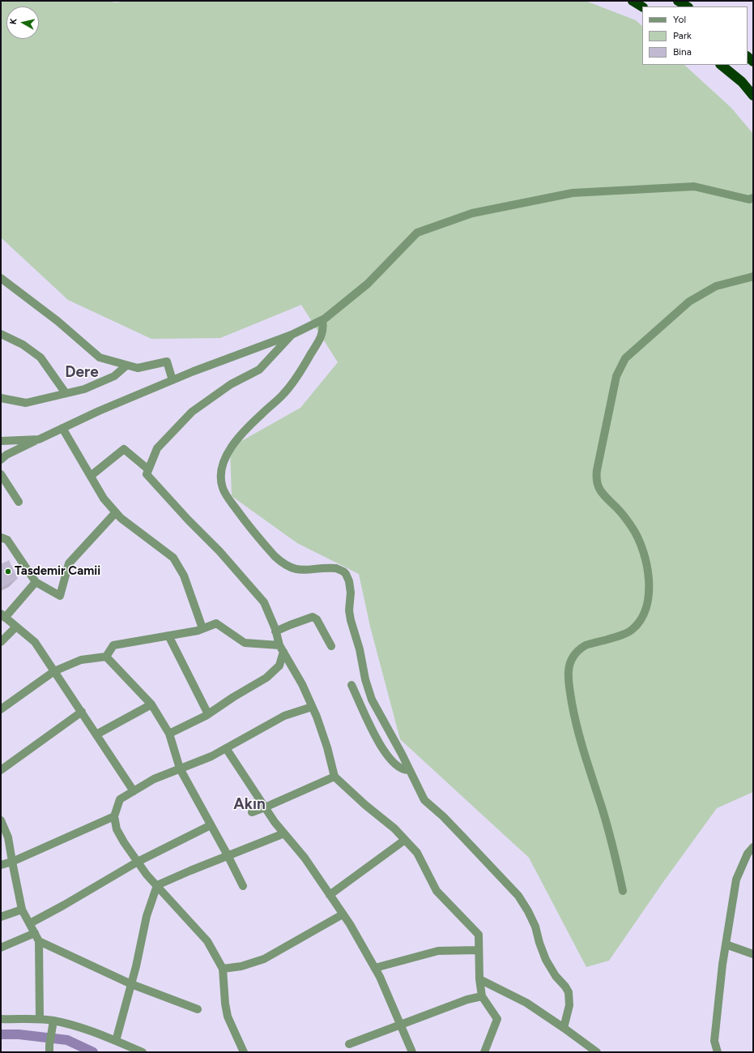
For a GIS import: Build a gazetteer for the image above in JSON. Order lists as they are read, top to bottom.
{
  "districts": ["Dere", "Akın"],
  "places": ["Tasdemir Camii"],
  "legend": ["Yol", "Park", "Bina"],
  "north": "left"
}
